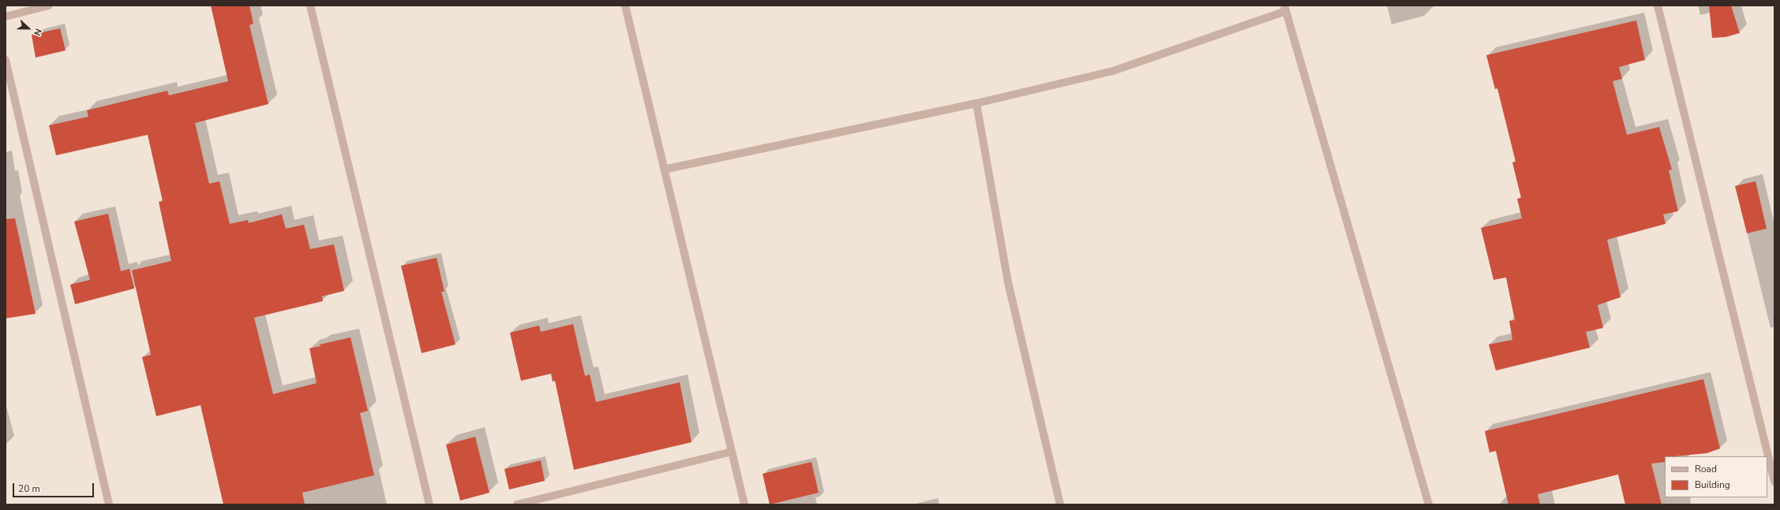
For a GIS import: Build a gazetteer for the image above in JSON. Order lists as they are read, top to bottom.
{
  "legend": ["Road", "Building"],
  "scale_bar": "20 m",
  "north": "right"
}
